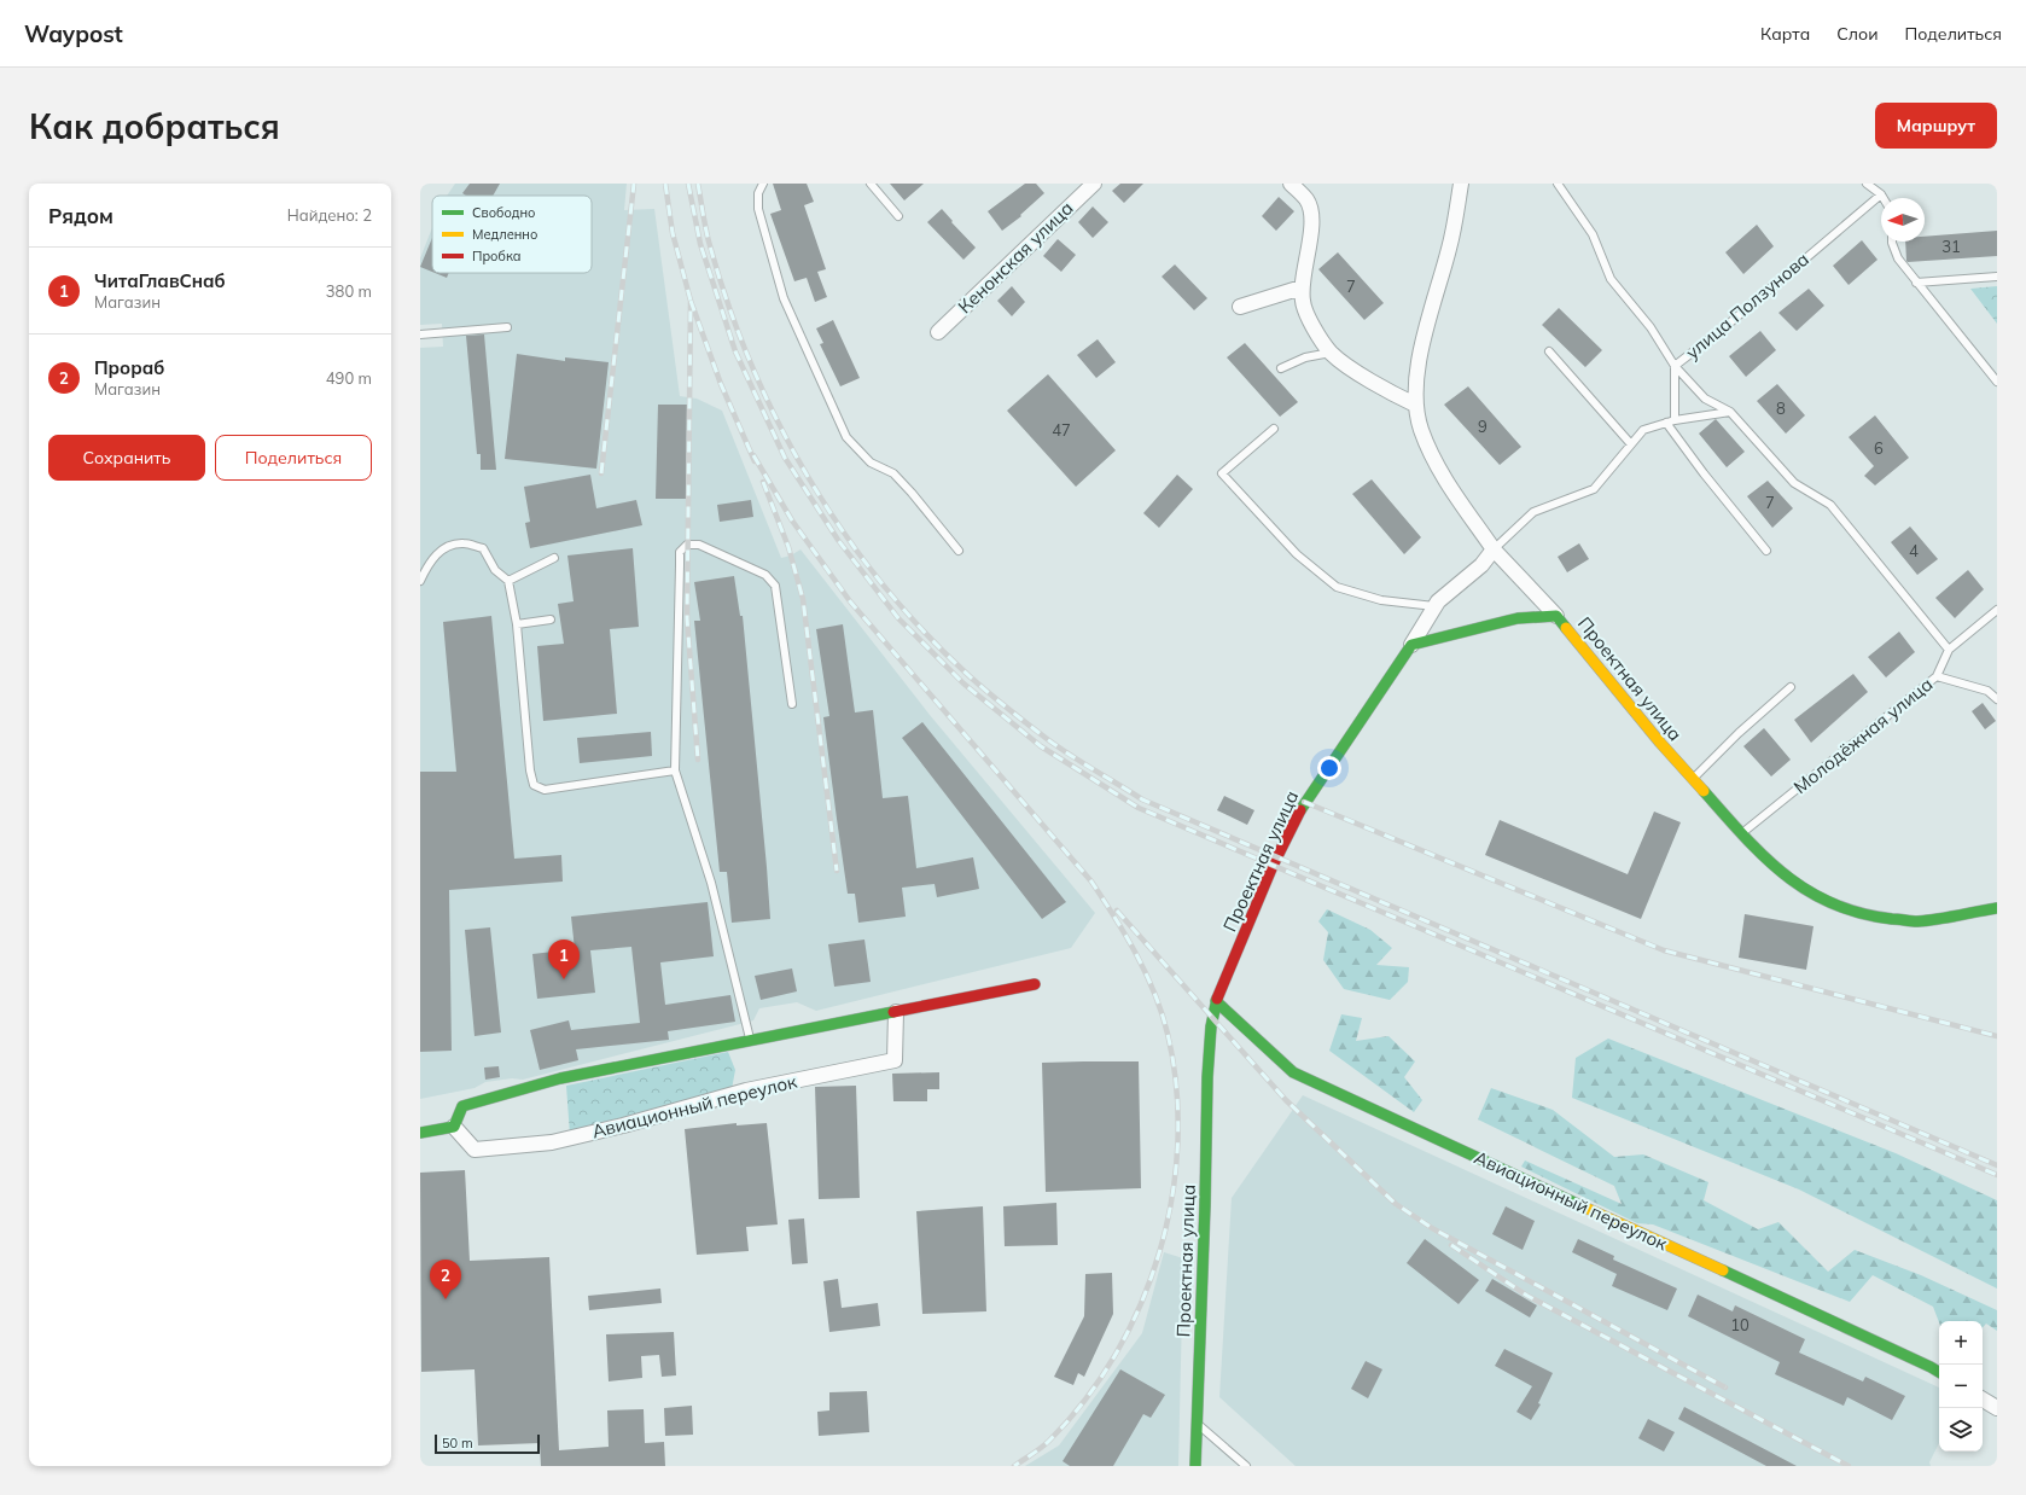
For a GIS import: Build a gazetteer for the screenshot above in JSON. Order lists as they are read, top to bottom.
{
  "streets": {
    "street": ["Кенонская улица", "Проектная улица", "Авиационный переулок"],
    "lane": ["улица Ползунова", "Молодёжная улица"]
  },
  "crossings": [
    ["Проектная улица", "Молодёжная улица"],
    ["Проектная улица", "Авиационный переулок"]
  ],
  "house_numbers": [
    "31",
    "7",
    "8",
    "9",
    "47",
    "6",
    "7",
    "4",
    "10"
  ],
  "legend": ["Свободно", "Медленно", "Пробка"],
  "scale_bar": "50 m",
  "north": "left",
  "page": {
    "header": "Waypost",
    "nav": ["Карта", "Слои", "Поделиться"],
    "buttons": [
      "Маршрут",
      ["Сохранить", "Поделиться"]
    ],
    "title": "Как добраться",
    "heading": ["Рядом", "Найдено: 2"],
    "list": [
      {
        "mark": "1",
        "name": "ЧитаГлавСнаб",
        "note": "Магазин",
        "value": "380 m"
      },
      {
        "mark": "2",
        "name": "Прораб",
        "note": "Магазин",
        "value": "490 m"
      }
    ],
    "pins": ["1", "2"],
    "map_buttons": ["+", "−"],
    "scale": "50 m"
  }
}
